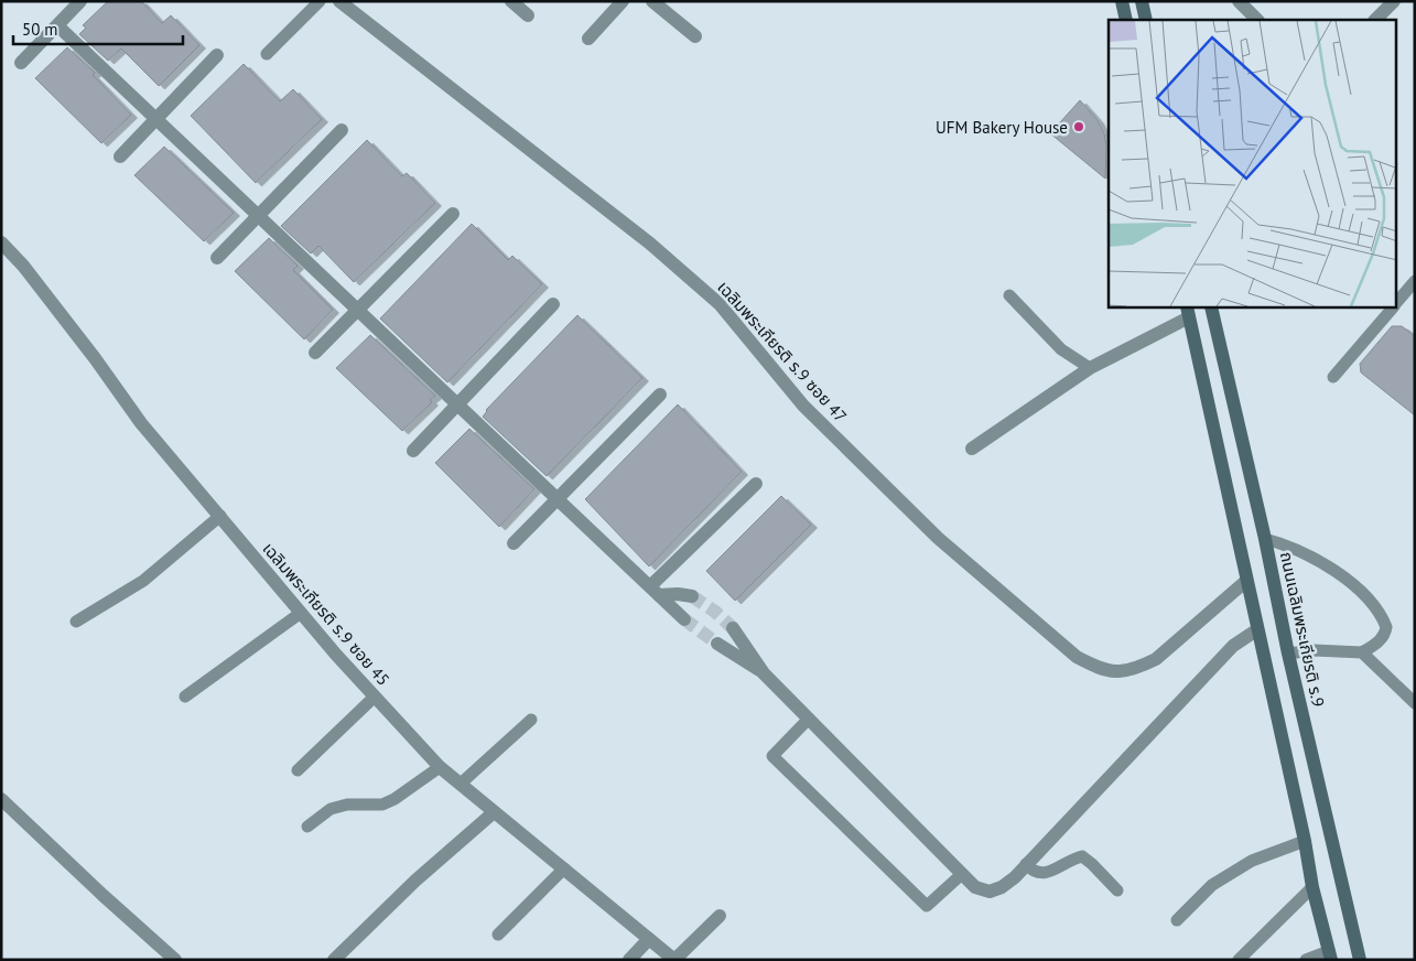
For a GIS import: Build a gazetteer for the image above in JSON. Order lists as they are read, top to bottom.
{
  "streets": {
    "main road": ["ถนนเฉลิมพระเกียรติ ร.9"],
    "street": ["เฉลิมพระเกียรติ ร.9 ซอย 47", "เฉลิมพระเกียรติ ร.9 ซอย 45"]
  },
  "places": ["UFM Bakery House"],
  "scale_bar": "50 m"
}
